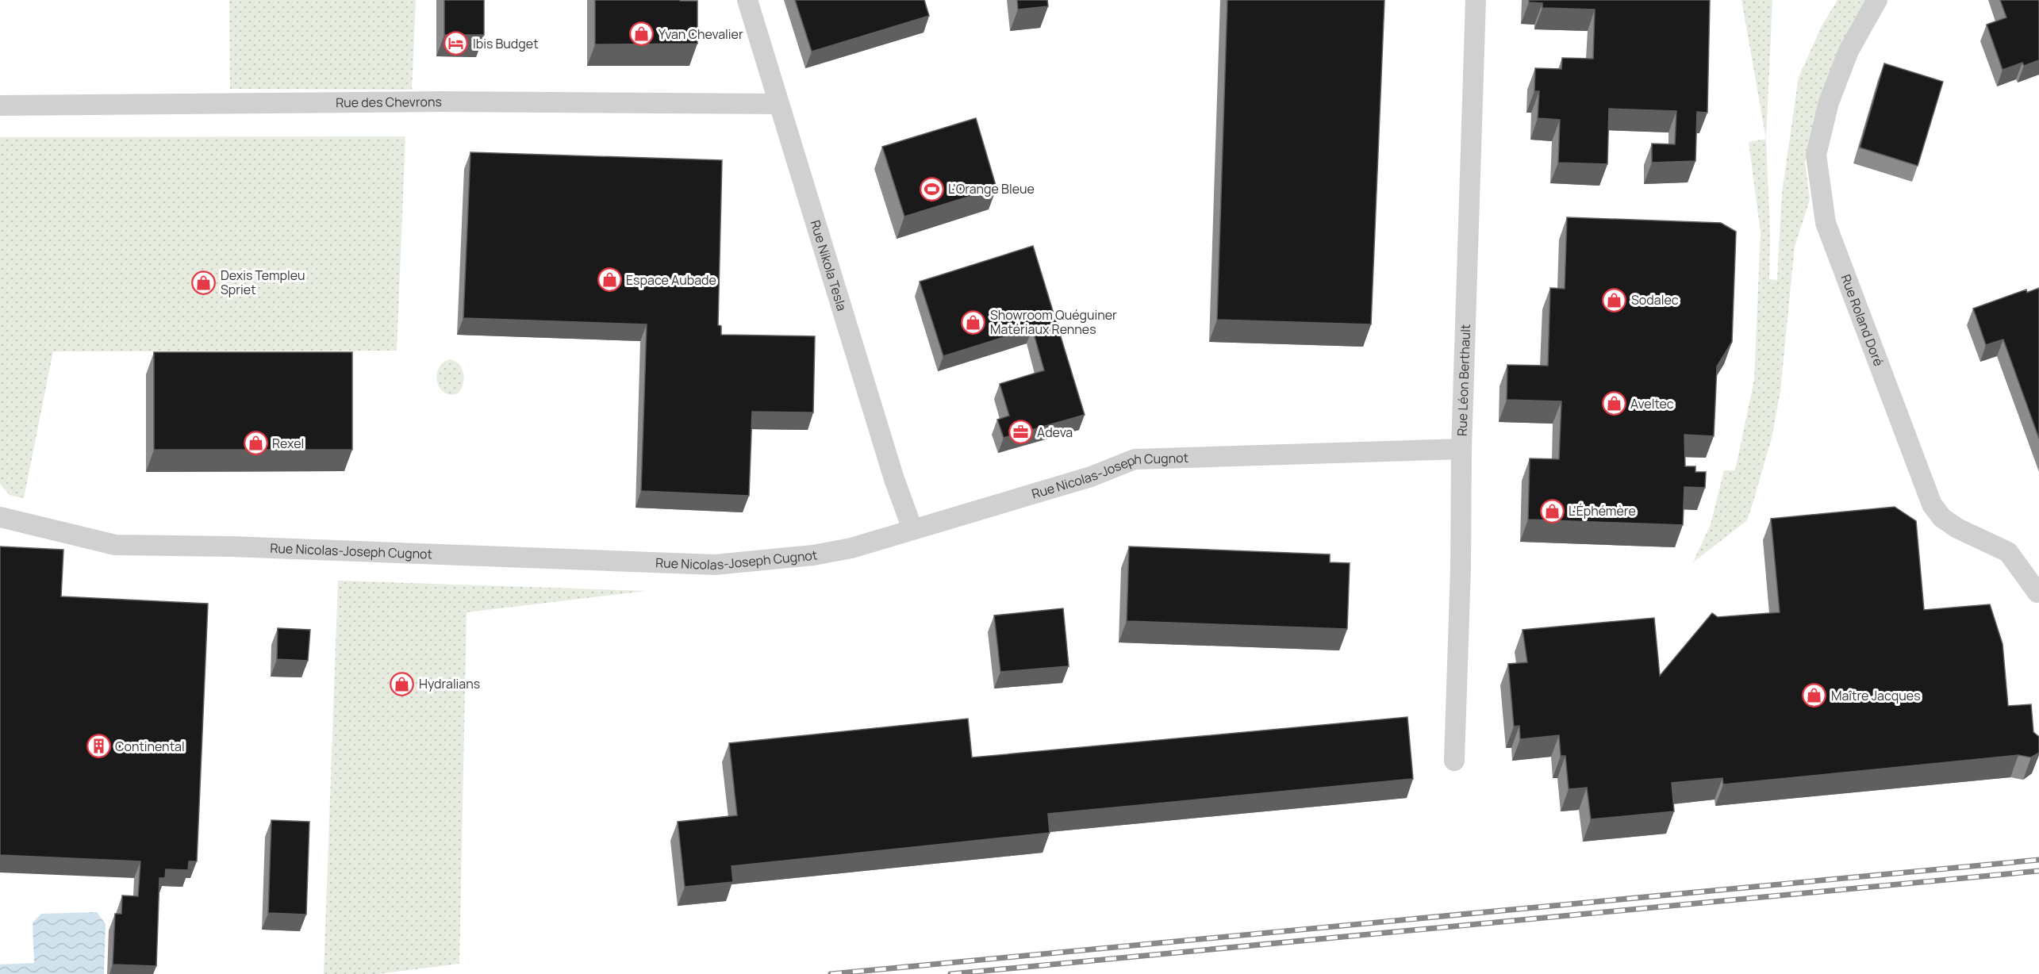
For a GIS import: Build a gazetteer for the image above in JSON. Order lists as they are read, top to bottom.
{
  "streets": {
    "street": [
      "Rue des Chevrons",
      "Rue Nikola Tesla",
      "Rue Roland Doré",
      "Rue Léon Berthault",
      "Rue Nicolas-Joseph Cugnot"
    ]
  },
  "crossings": [
    ["Rue des Chevrons", "Rue Nikola Tesla"],
    ["Rue Nikola Tesla", "Rue Nicolas-Joseph Cugnot"],
    ["Rue Léon Berthault", "Rue Nicolas-Joseph Cugnot"]
  ],
  "places": {
    "shop": [
      "Yvan Chevalier",
      "Espace Aubade",
      "Dexis Templeu Spriet",
      "Sodalec",
      "Showroom Quéguiner Matériaux Rennes",
      "Aveltec",
      "Rexel",
      "L'Éphémère",
      "Hydralians",
      "Maître Jacques"
    ],
    "hotel": ["Ibis Budget"],
    "sports": ["L'Orange Bleue"],
    "office": ["Adeva"],
    "building": ["Continental"]
  }
}
